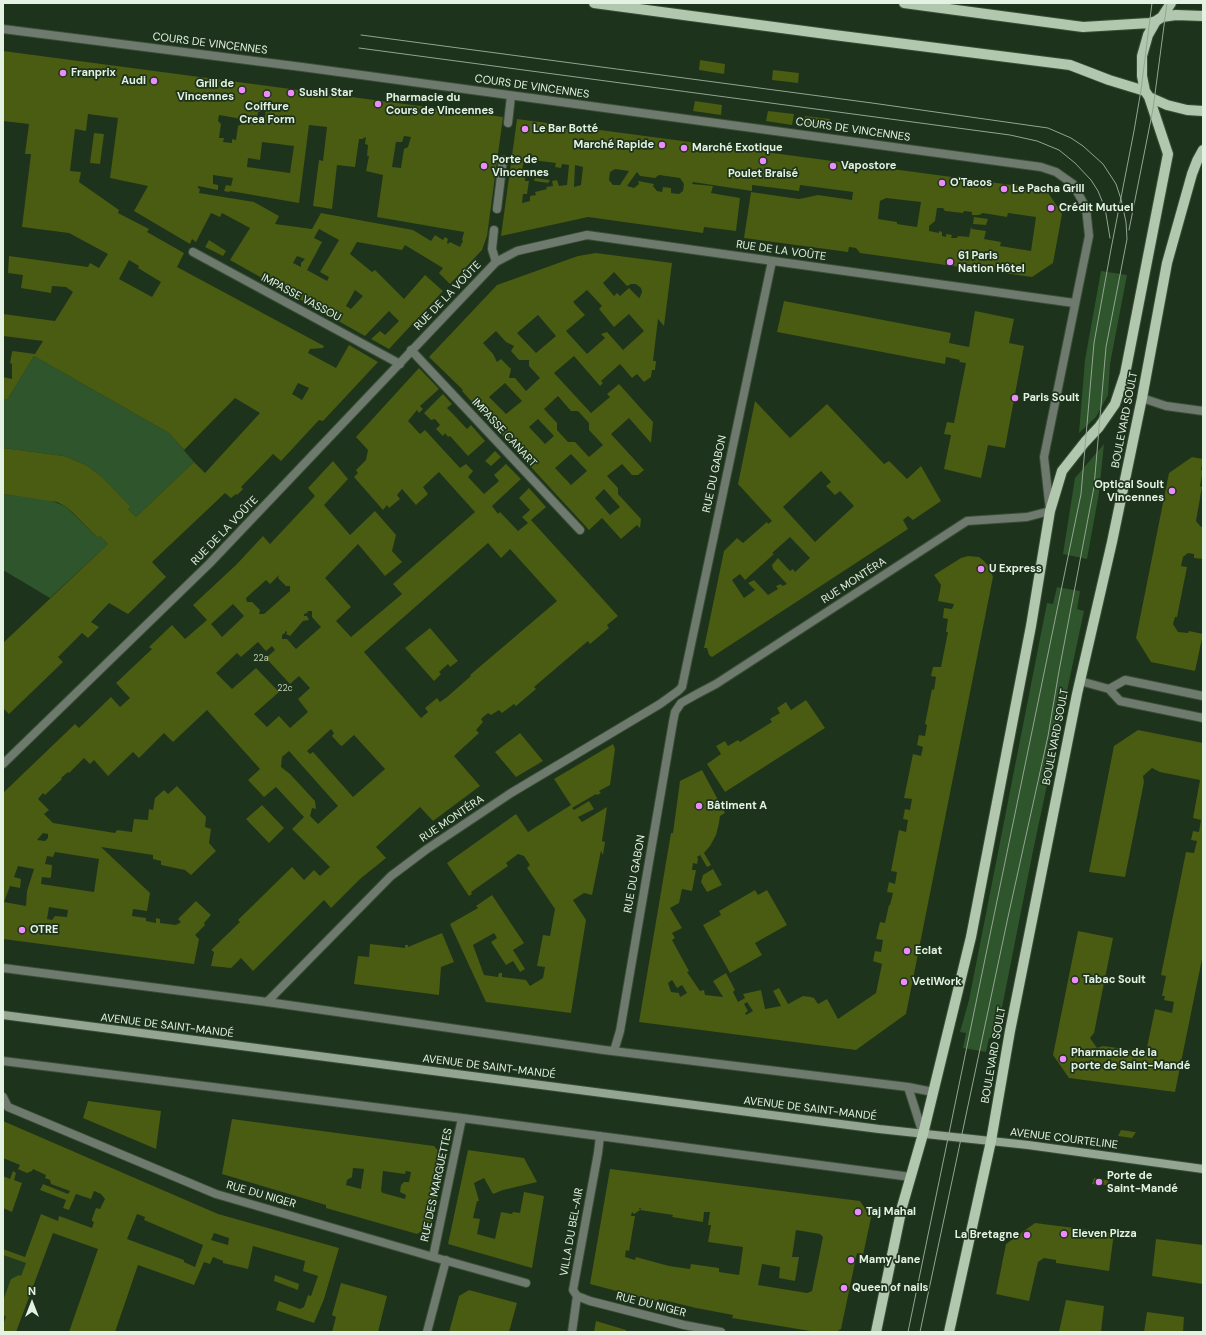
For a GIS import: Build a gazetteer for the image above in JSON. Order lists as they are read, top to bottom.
{
  "streets": {
    "main road": ["BOULEVARD SOULT", "AVENUE DE SAINT-MANDÉ", "AVENUE COURTELINE"],
    "street": [
      "COURS DE VINCENNES",
      "RUE DE LA VOÛTE",
      "IMPASSE VASSOU",
      "IMPASSE CANART",
      "RUE DU GABON",
      "RUE MONTÉRA",
      "RUE DES MARGUETTES",
      "RUE DU NIGER",
      "VILLA DU BEL-AIR"
    ]
  },
  "crossings": [
    ["COURS DE VINCENNES", "BOULEVARD SOULT"],
    ["RUE DE LA VOÛTE", "IMPASSE VASSOU"],
    ["RUE DE LA VOÛTE", "BOULEVARD SOULT"],
    ["RUE DE LA VOÛTE", "IMPASSE CANART"],
    ["RUE DE LA VOÛTE", "RUE DU GABON"],
    ["BOULEVARD SOULT", "RUE MONTÉRA"],
    ["BOULEVARD SOULT", "AVENUE DE SAINT-MANDÉ"],
    ["BOULEVARD SOULT", "AVENUE COURTELINE"],
    ["RUE DU GABON", "RUE MONTÉRA"],
    ["AVENUE DE SAINT-MANDÉ", "AVENUE COURTELINE"],
    ["RUE DES MARGUETTES", "RUE DU NIGER"],
    ["RUE DU NIGER", "VILLA DU BEL-AIR"]
  ],
  "places": [
    "Franprix",
    "Audi",
    "Grill de Vincennes",
    "Sushi Star",
    "Coiffure Crea Form",
    "Pharmacie du Cours de Vincennes",
    "Le Bar Botté",
    "Marché Rapide",
    "Marché Exotique",
    "Poulet Braisé",
    "Porte de Vincennes",
    "Vapostore",
    "O'Tacos",
    "Le Pacha Grill",
    "Crédit Mutuel",
    "61 Paris Nation Hôtel",
    "Paris Soult",
    "Optical Soult Vincennes",
    "U Express",
    "Bâtiment A",
    "OTRE",
    "Eclat",
    "Tabac Soult",
    "VetiWork",
    "Pharmacie de la porte de Saint-Mandé",
    "Porte de Saint-Mandé",
    "Taj Mahal",
    "Eleven Pizza",
    "La Bretagne",
    "Mamy Jane",
    "Queen of nails"
  ],
  "house_numbers": ["22a", "22c"],
  "north": "top"
}
